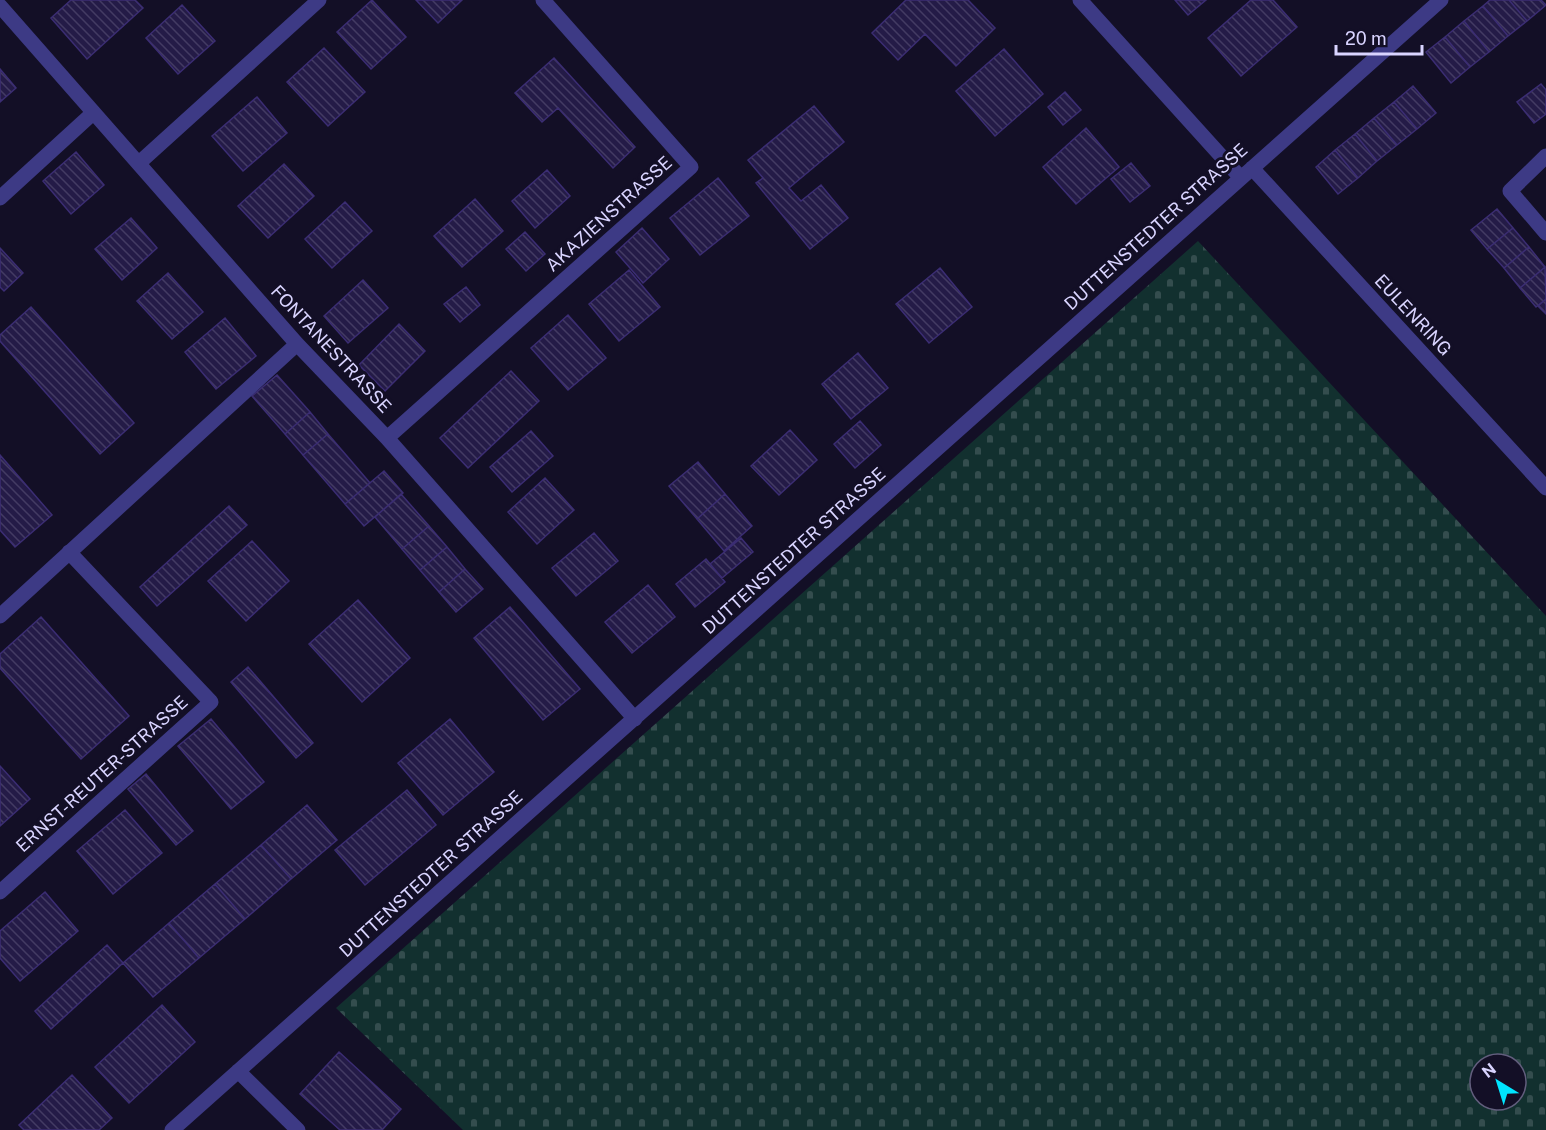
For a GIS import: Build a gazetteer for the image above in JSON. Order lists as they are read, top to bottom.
{
  "streets": {
    "street": [
      "AKAZIENSTRASSE",
      "DUTTENSTEDTER STRASSE",
      "EULENRING",
      "FONTANESTRASSE",
      "ERNST-REUTER-STRASSE"
    ]
  },
  "crossings": [
    ["AKAZIENSTRASSE", "FONTANESTRASSE"],
    ["DUTTENSTEDTER STRASSE", "EULENRING"],
    ["DUTTENSTEDTER STRASSE", "FONTANESTRASSE"]
  ],
  "scale_bar": "20 m",
  "north": "top left"
}
